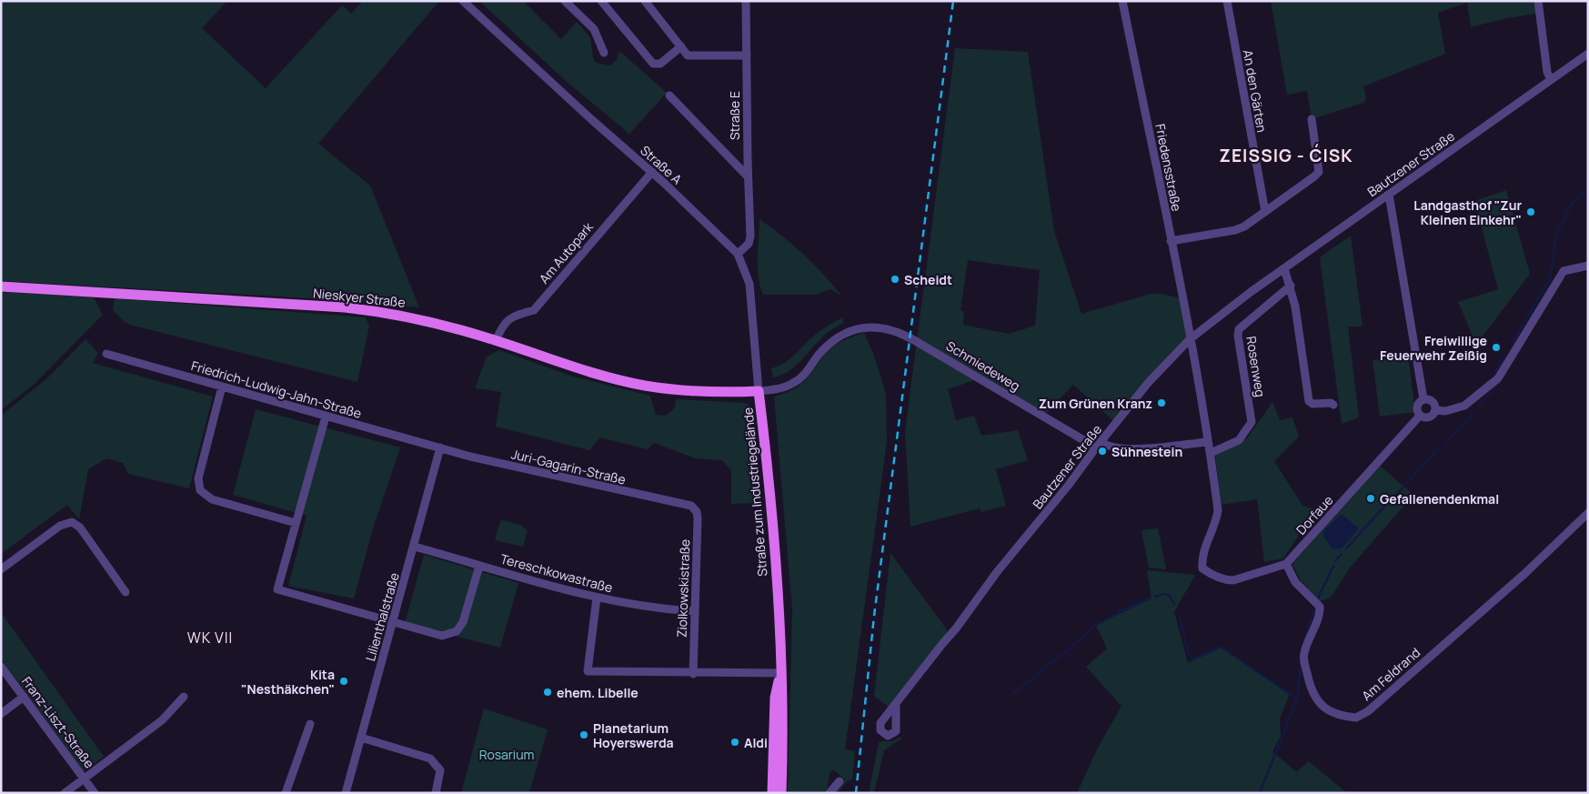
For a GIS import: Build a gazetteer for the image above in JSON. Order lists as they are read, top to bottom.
{
  "streets": {
    "main road": ["Nieskyer Straße", "Straße zum Industriegelände"],
    "street": [
      "An den Gärten",
      "Straße E",
      "Bautzener Straße",
      "Straße A",
      "Friedensstraße",
      "Am Autopark",
      "Schmiedeweg",
      "Rosenweg",
      "Friedrich-Ludwig-Jahn-Straße",
      "Juri-Gagarin-Straße",
      "Dorfaue",
      "Tereschkowastraße",
      "Ziolkowskistraße",
      "Lilienthalstraße",
      "Am Feldrand",
      "Franz-Liszt-Straße"
    ]
  },
  "crossings": [
    ["Straße E", "Straße A"],
    ["Bautzener Straße", "Friedensstraße"],
    ["Bautzener Straße", "Schmiedeweg"],
    ["Bautzener Straße", "Dorfaue"],
    ["Straße A", "Am Autopark"],
    ["Straße A", "Nieskyer Straße"],
    ["Straße A", "Straße zum Industriegelände"],
    ["Am Autopark", "Nieskyer Straße"],
    ["Nieskyer Straße", "Straße zum Industriegelände"],
    ["Schmiedeweg", "Straße zum Industriegelände"],
    ["Friedrich-Ludwig-Jahn-Straße", "Juri-Gagarin-Straße"],
    ["Friedrich-Ludwig-Jahn-Straße", "Lilienthalstraße"],
    ["Juri-Gagarin-Straße", "Ziolkowskistraße"],
    ["Juri-Gagarin-Straße", "Lilienthalstraße"],
    ["Dorfaue", "Am Feldrand"],
    ["Tereschkowastraße", "Ziolkowskistraße"],
    ["Tereschkowastraße", "Lilienthalstraße"]
  ],
  "districts": ["ZEISSIG - ĆISK", "WK VII"],
  "parks": ["Rosarium"],
  "places": [
    "Landgasthof \"Zur Kleinen Einkehr\"",
    "Scheidt",
    "Freiwillige Feuerwehr Zeißig",
    "Zum Grünen Kranz",
    "Sühnestein",
    "Gefallenendenkmal",
    "Kita \"Nesthäkchen\"",
    "ehem. Libelle",
    "Planetarium Hoyerswerda",
    "Aldi"
  ]
}
